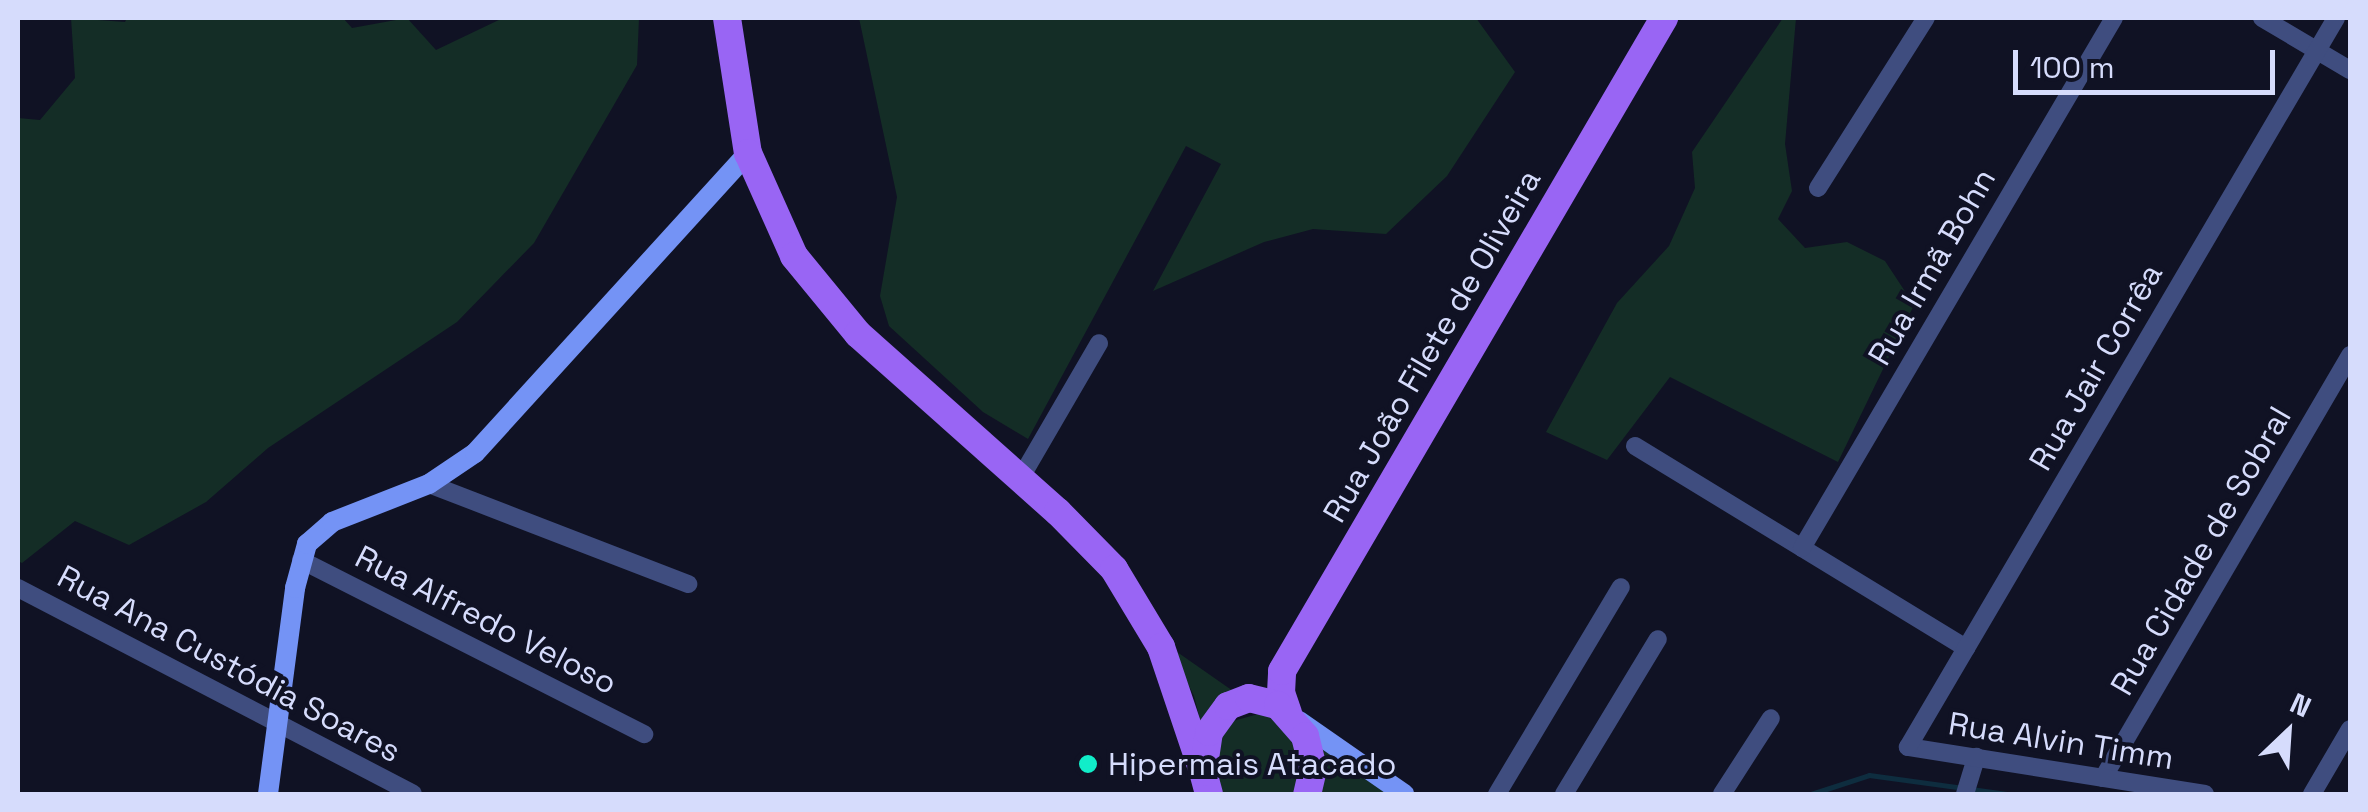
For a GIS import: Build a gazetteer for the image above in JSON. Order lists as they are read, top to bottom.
{
  "streets": {
    "main road": ["Rua João Filete de Oliveira"],
    "street": [
      "Rua Irmã Bohn",
      "Rua Jair Corrêa",
      "Rua Cidade de Sobral",
      "Rua Alfredo Veloso",
      "Rua Ana Custódia Soares",
      "Rua Alvin Timm"
    ]
  },
  "crossings": [
    ["Rua Jair Corrêa", "Rua Alvin Timm"],
    ["Rua Cidade de Sobral", "Rua Alvin Timm"]
  ],
  "places": ["Hipermais Atacado"],
  "scale_bar": "100 m",
  "north": "top right"
}
